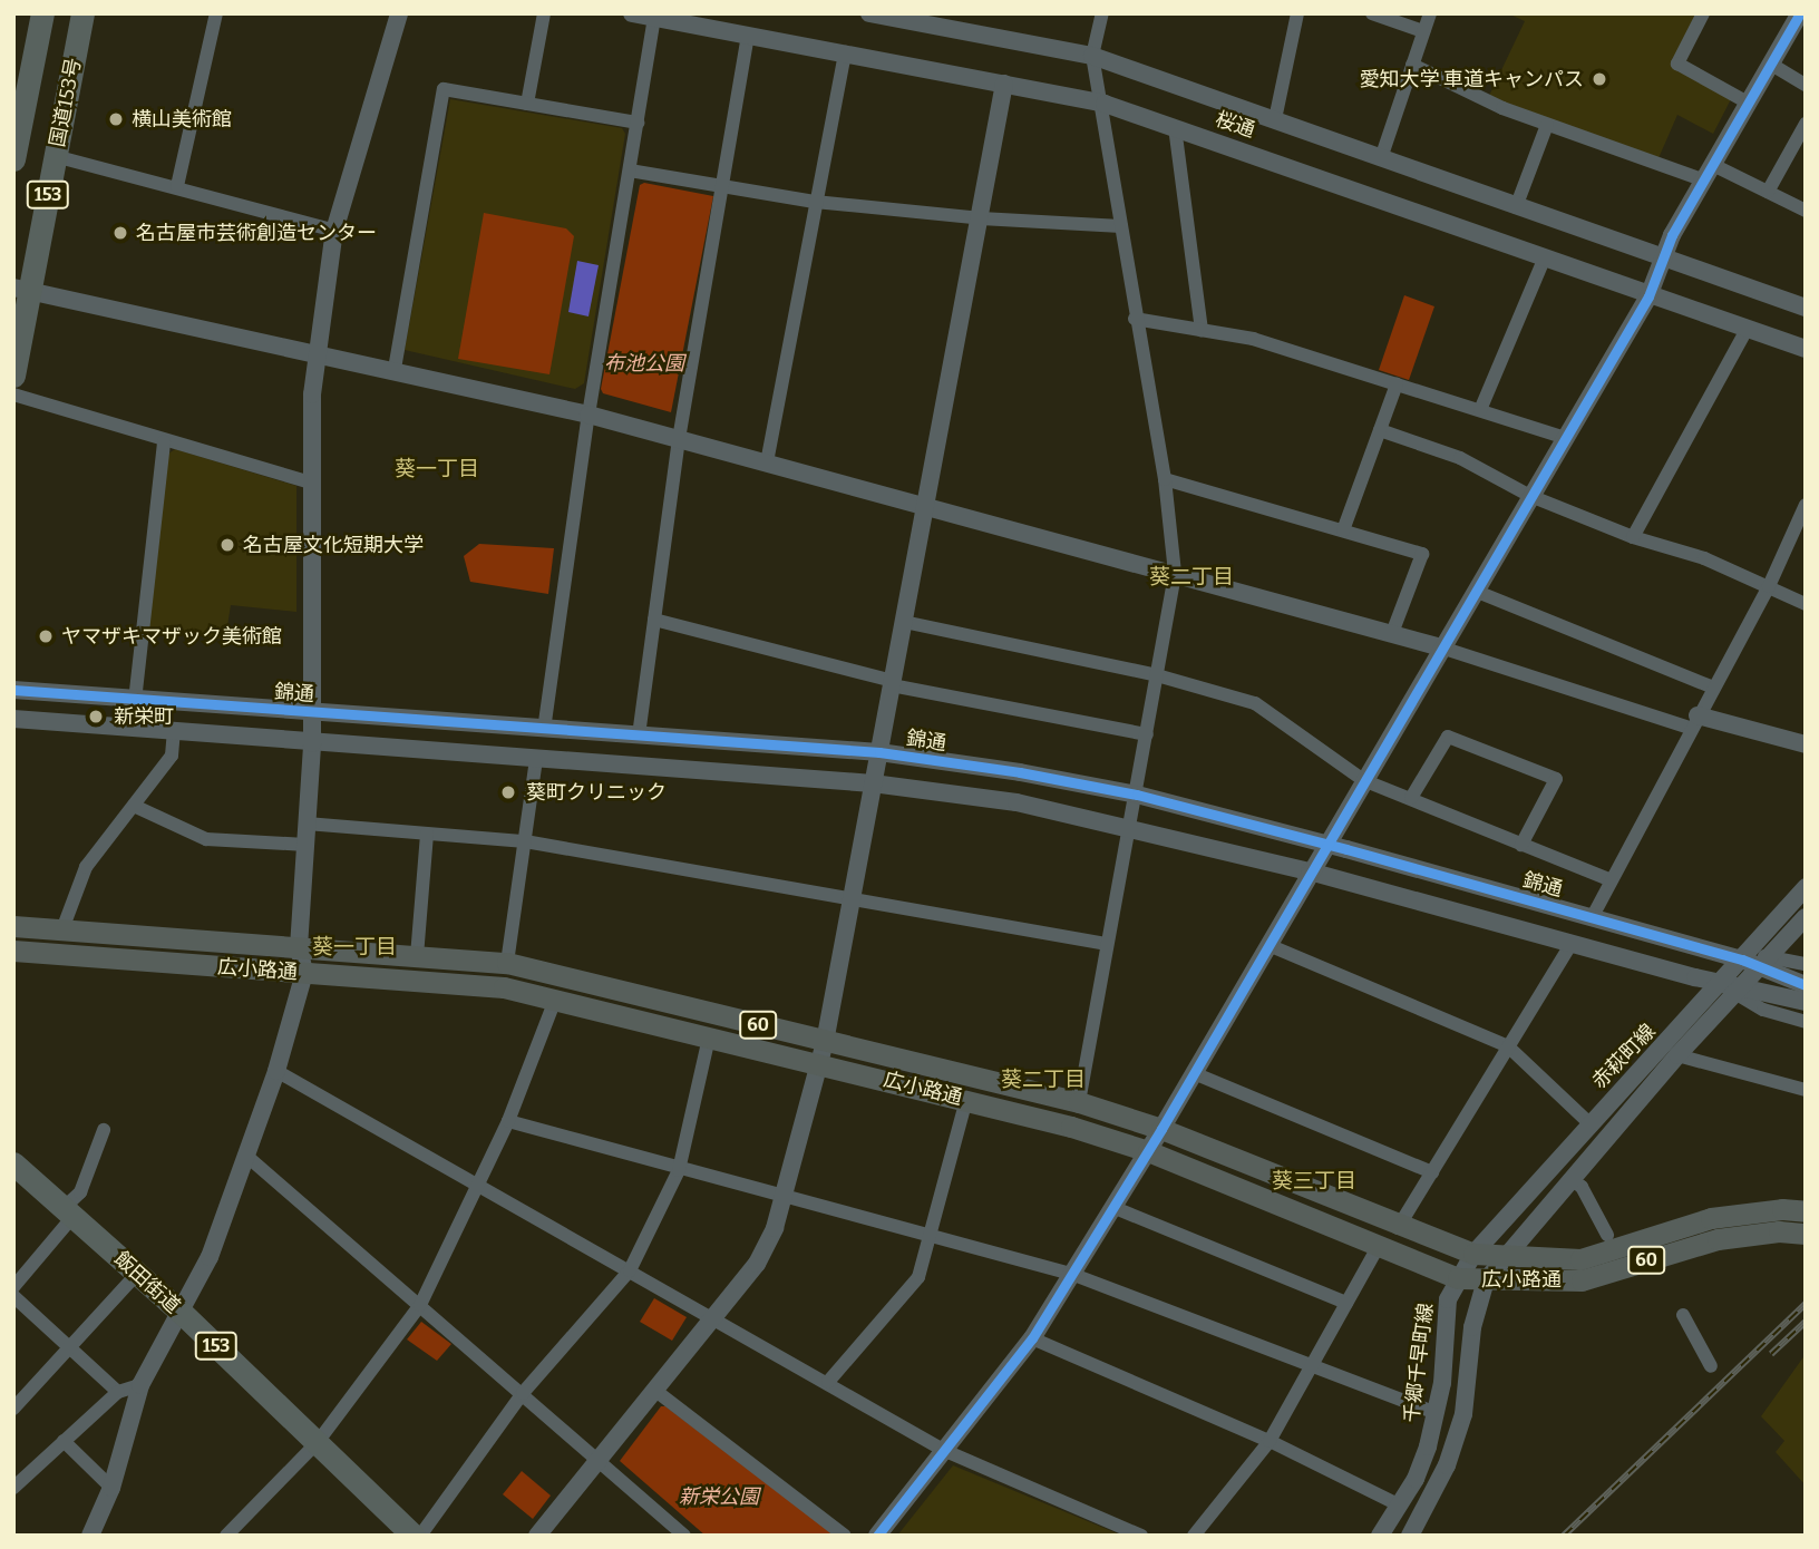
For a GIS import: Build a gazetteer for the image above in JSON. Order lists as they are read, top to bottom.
{
  "streets": {
    "highway": ["国道153号", "153", "飯田街道"],
    "main road": ["広小路通", "60"],
    "street": [
      "桜通",
      "錦通",
      "赤萩町線",
      "千郷千早町線"
    ]
  },
  "crossings": [
    ["錦通", "赤萩町線"],
    ["広小路通", "赤萩町線"],
    ["広小路通", "千郷千早町線"],
    ["赤萩町線", "千郷千早町線"]
  ],
  "districts": [
    "葵一丁目",
    "葵二丁目",
    "葵一丁目",
    "葵二丁目",
    "葵三丁目"
  ],
  "parks": ["布池公園", "新栄公園"],
  "places": [
    "愛知大学 車道キャンパス",
    "横山美術館",
    "名古屋市芸術創造センター",
    "名古屋文化短期大学",
    "ヤマザキマザック美術館",
    "新栄町",
    "葵町クリニック"
  ]
}
